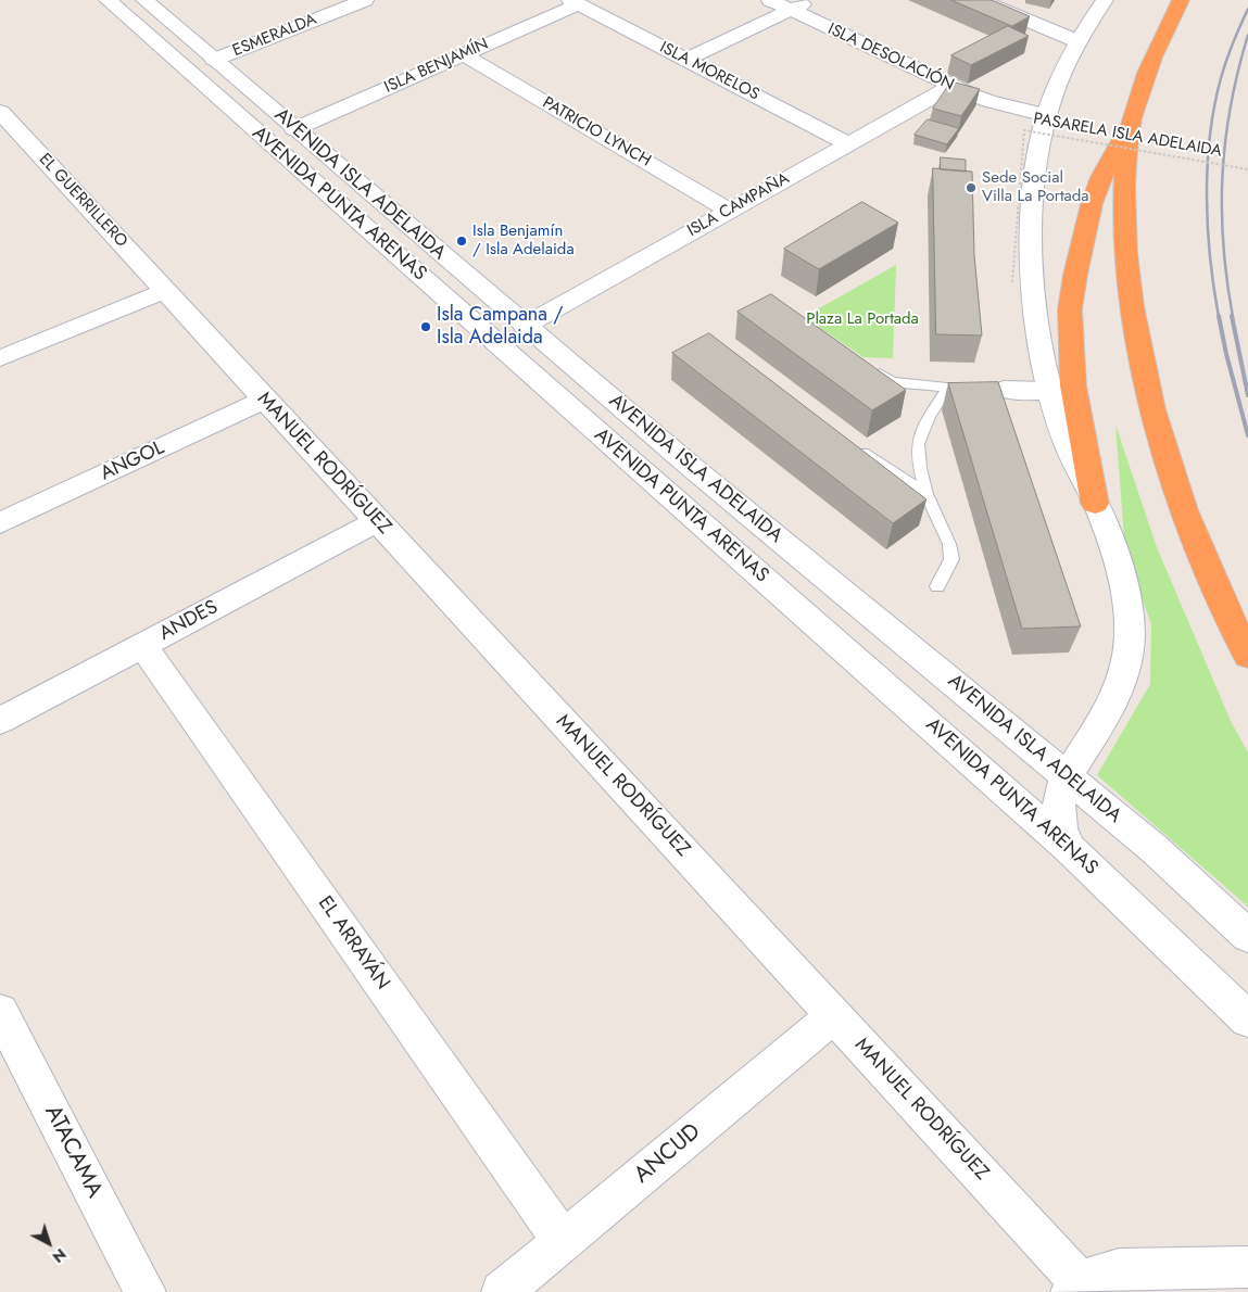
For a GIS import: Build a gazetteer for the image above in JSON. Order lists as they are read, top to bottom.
{
  "streets": {
    "street": [
      "ESMERALDA",
      "ISLA DESOLACIÓN",
      "ISLA BENJAMÍN",
      "ISLA MORELOS",
      "PATRICIO LYNCH",
      "AVENIDA ISLA ADELAIDA",
      "EL GUERRILLERO",
      "AVENIDA PUNTA ARENAS",
      "ISLA CAMPAÑA",
      "ANGOL",
      "MANUEL RODRÍGUEZ",
      "ANDES",
      "EL ARRAYÁN",
      "ATACAMA",
      "ANCUD"
    ],
    "path": ["PASARELA ISLA ADELAIDA"]
  },
  "crossings": [
    ["ESMERALDA", "AVENIDA ISLA ADELAIDA"],
    ["ISLA DESOLACIÓN", "ISLA CAMPAÑA"],
    ["ISLA BENJAMÍN", "ISLA MORELOS"],
    ["ISLA BENJAMÍN", "PATRICIO LYNCH"],
    ["ISLA BENJAMÍN", "AVENIDA ISLA ADELAIDA"],
    ["ISLA MORELOS", "ISLA CAMPAÑA"],
    ["PATRICIO LYNCH", "ISLA CAMPAÑA"],
    ["AVENIDA ISLA ADELAIDA", "ISLA CAMPAÑA"],
    ["EL GUERRILLERO", "MANUEL RODRÍGUEZ"],
    ["ANGOL", "MANUEL RODRÍGUEZ"],
    ["MANUEL RODRÍGUEZ", "ANDES"],
    ["MANUEL RODRÍGUEZ", "ANCUD"],
    ["ANDES", "EL ARRAYÁN"],
    ["EL ARRAYÁN", "ANCUD"]
  ],
  "parks": ["Plaza La Portada"],
  "places": ["Sede Social Villa La Portada", "Isla Benjamín / Isla Adelaida", "Isla Campana / Isla Adelaida"],
  "north": "bottom right"
}
